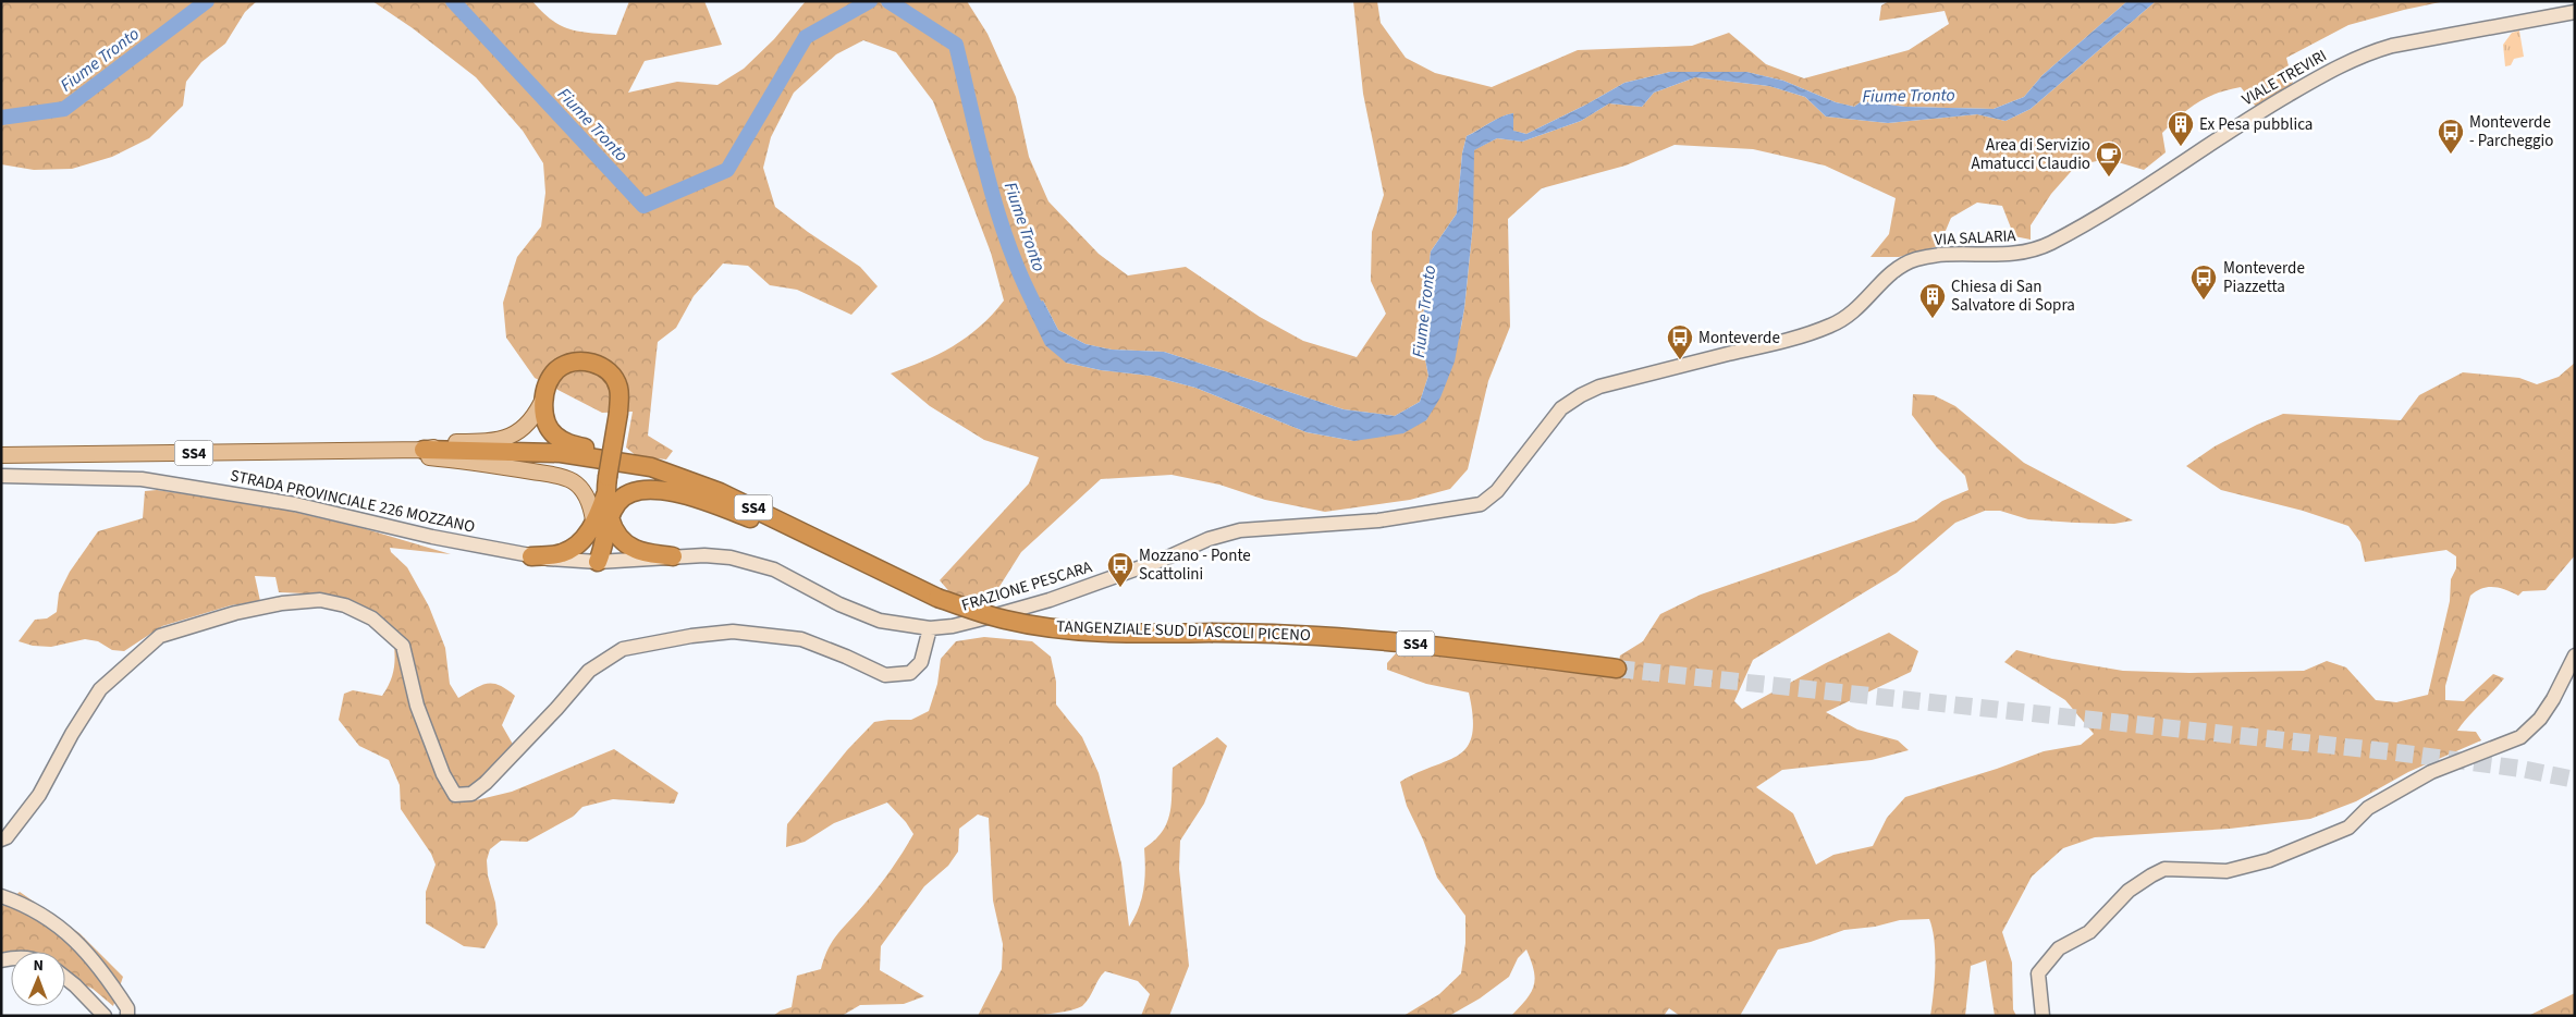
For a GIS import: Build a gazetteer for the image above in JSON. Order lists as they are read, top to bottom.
{
  "streets": {
    "highway": ["SS4", "TANGENZIALE SUD DI ASCOLI PICENO"],
    "street": [
      "VIALE TREVIRI",
      "VIA SALARIA",
      "STRADA PROVINCIALE 226 MOZZANO",
      "FRAZIONE PESCARA"
    ]
  },
  "crossings": [
    ["VIALE TREVIRI", "VIA SALARIA"],
    ["VIA SALARIA", "FRAZIONE PESCARA"],
    ["SS4", "TANGENZIALE SUD DI ASCOLI PICENO"],
    ["STRADA PROVINCIALE 226 MOZZANO", "FRAZIONE PESCARA"]
  ],
  "water": ["Fiume Tronto"],
  "places": {
    "building": ["Ex Pesa pubblica", "Chiesa di San Salvatore di Sopra"],
    "bus stop": [
      "Monteverde - Parcheggio",
      "Monteverde Piazzetta",
      "Monteverde",
      "Mozzano - Ponte Scattolini"
    ],
    "cafe": ["Area di Servizio Amatucci Claudio"]
  },
  "north": "top"
}
